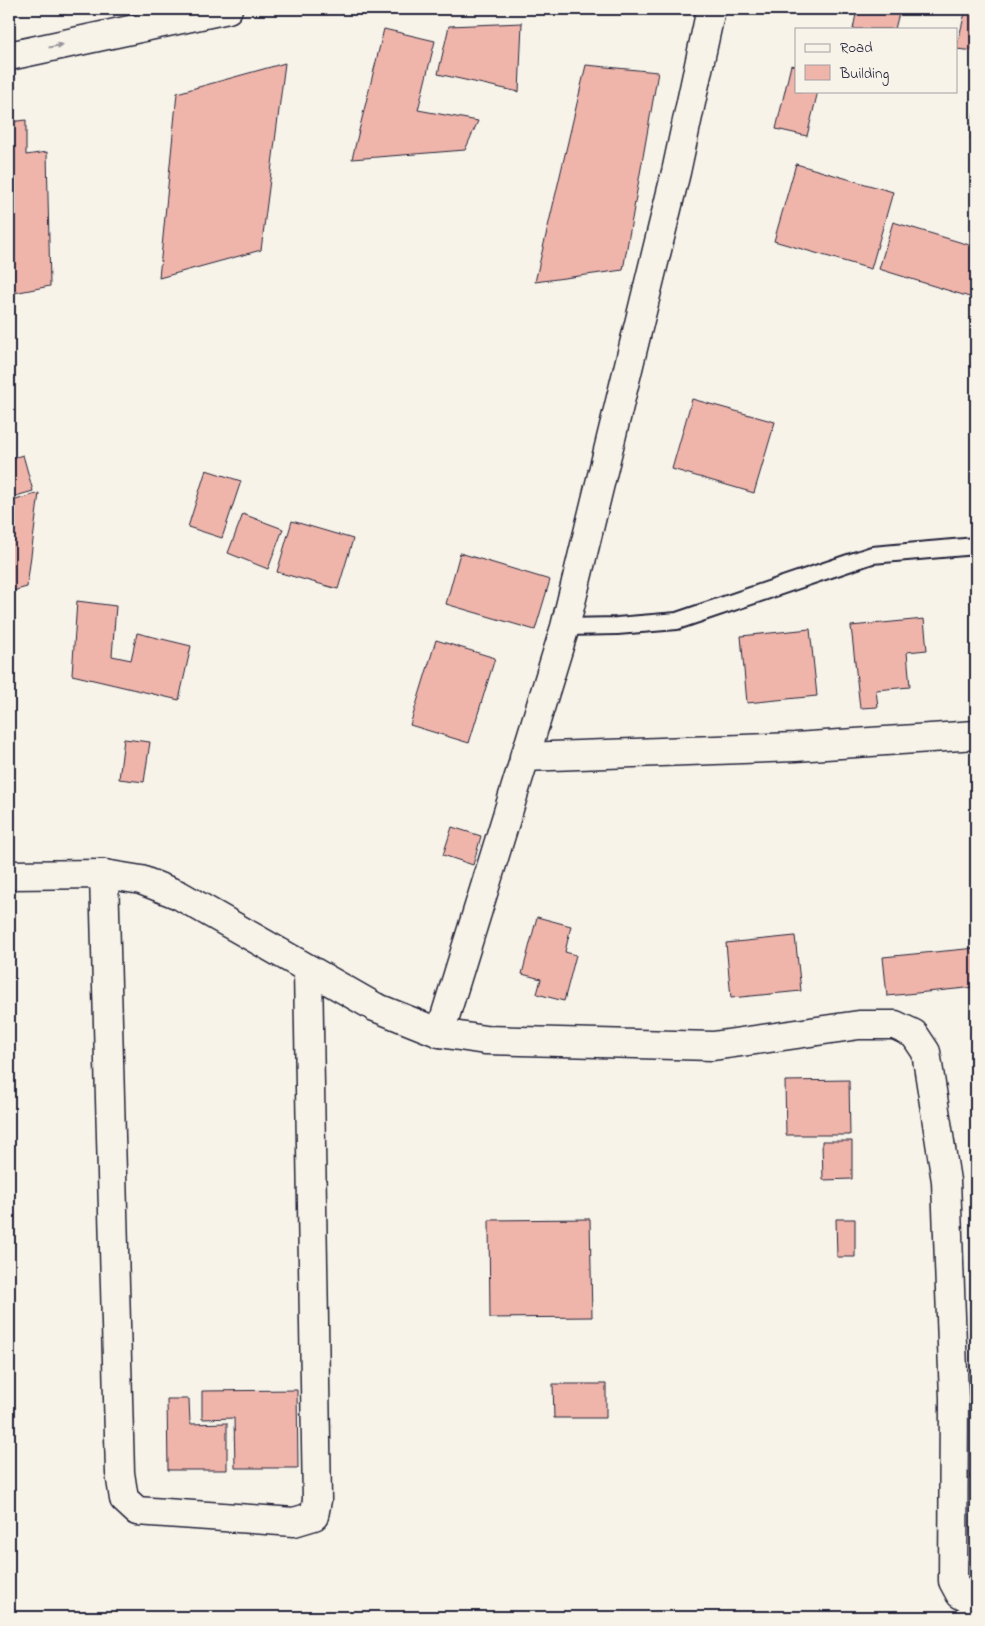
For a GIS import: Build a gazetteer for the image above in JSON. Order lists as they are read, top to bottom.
{
  "legend": ["Road", "Building"]
}
